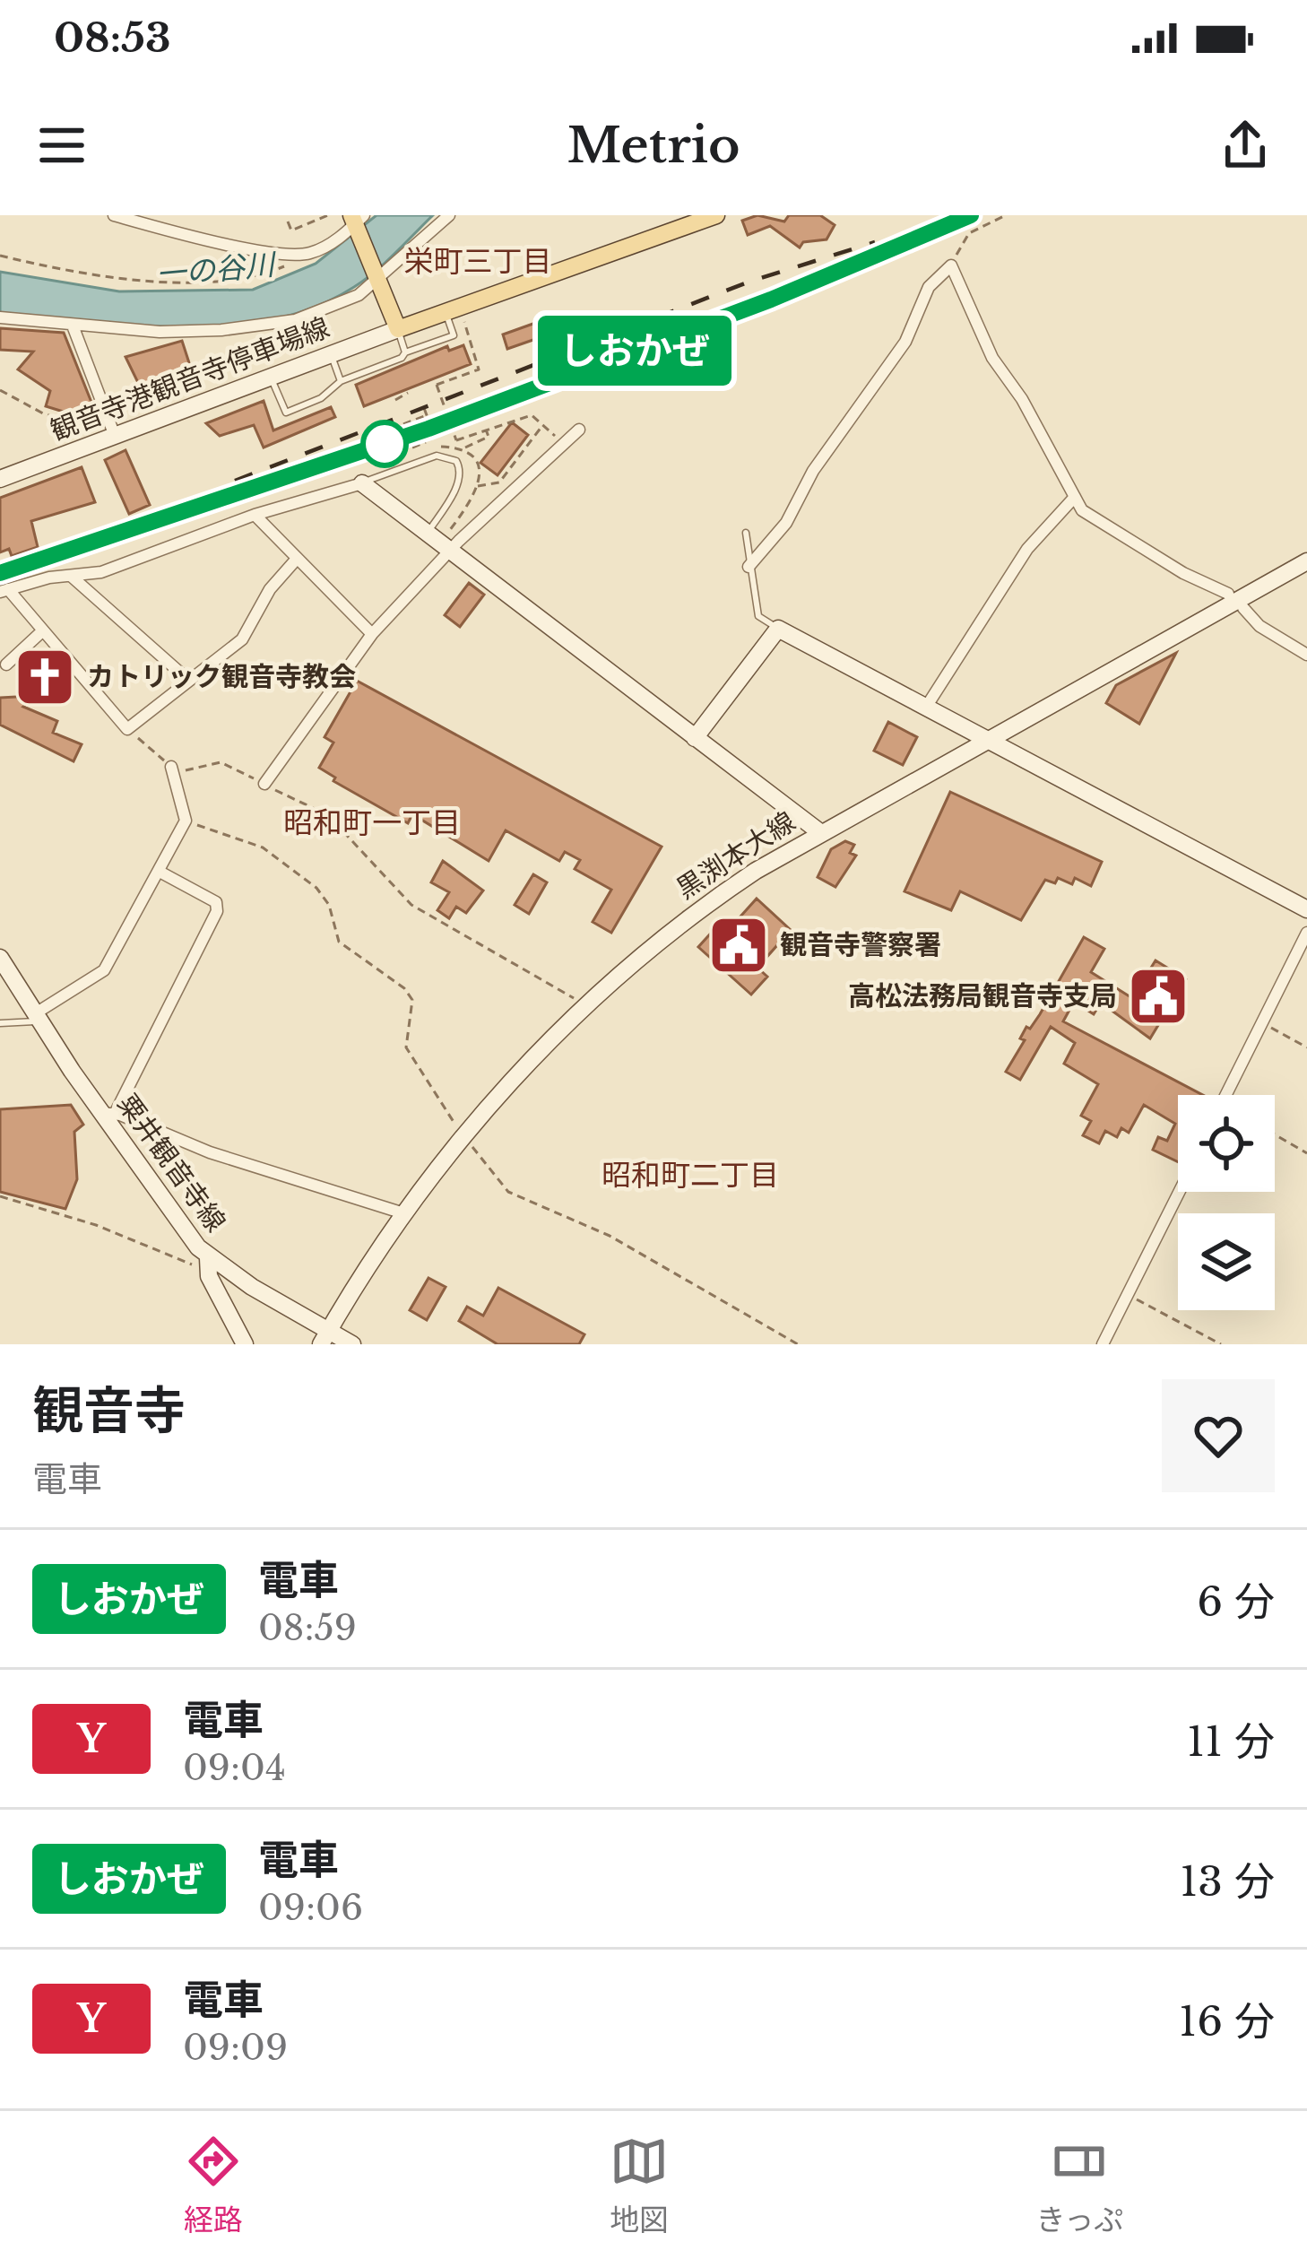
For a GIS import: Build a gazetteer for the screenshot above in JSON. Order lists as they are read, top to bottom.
{
  "streets": {
    "main road": ["観音寺港観音寺停車場線", "黒渕本大線", "粟井観音寺線"]
  },
  "crossings": [
    ["黒渕本大線", "粟井観音寺線"]
  ],
  "districts": ["栄町三丁目", "昭和町一丁目", "昭和町二丁目"],
  "water": ["一の谷川"],
  "places": {
    "church": ["カトリック観音寺教会"],
    "public building": ["観音寺警察署", "高松法務局観音寺支局"]
  },
  "page": {
    "status": "08:53",
    "header": "Metrio",
    "on_map": "しおかぜ",
    "heading": ["観音寺", "電車"],
    "list": [
      {
        "mark": "しおかぜ",
        "name": "電車",
        "note": "08:59",
        "value": "6 分"
      },
      {
        "mark": "Y",
        "name": "電車",
        "note": "09:04",
        "value": "11 分"
      },
      {
        "mark": "しおかぜ",
        "name": "電車",
        "note": "09:06",
        "value": "13 分"
      },
      {
        "mark": "Y",
        "name": "電車",
        "note": "09:09",
        "value": "16 分"
      }
    ],
    "tabs": ["経路", "地図", "きっぷ"]
  }
}
